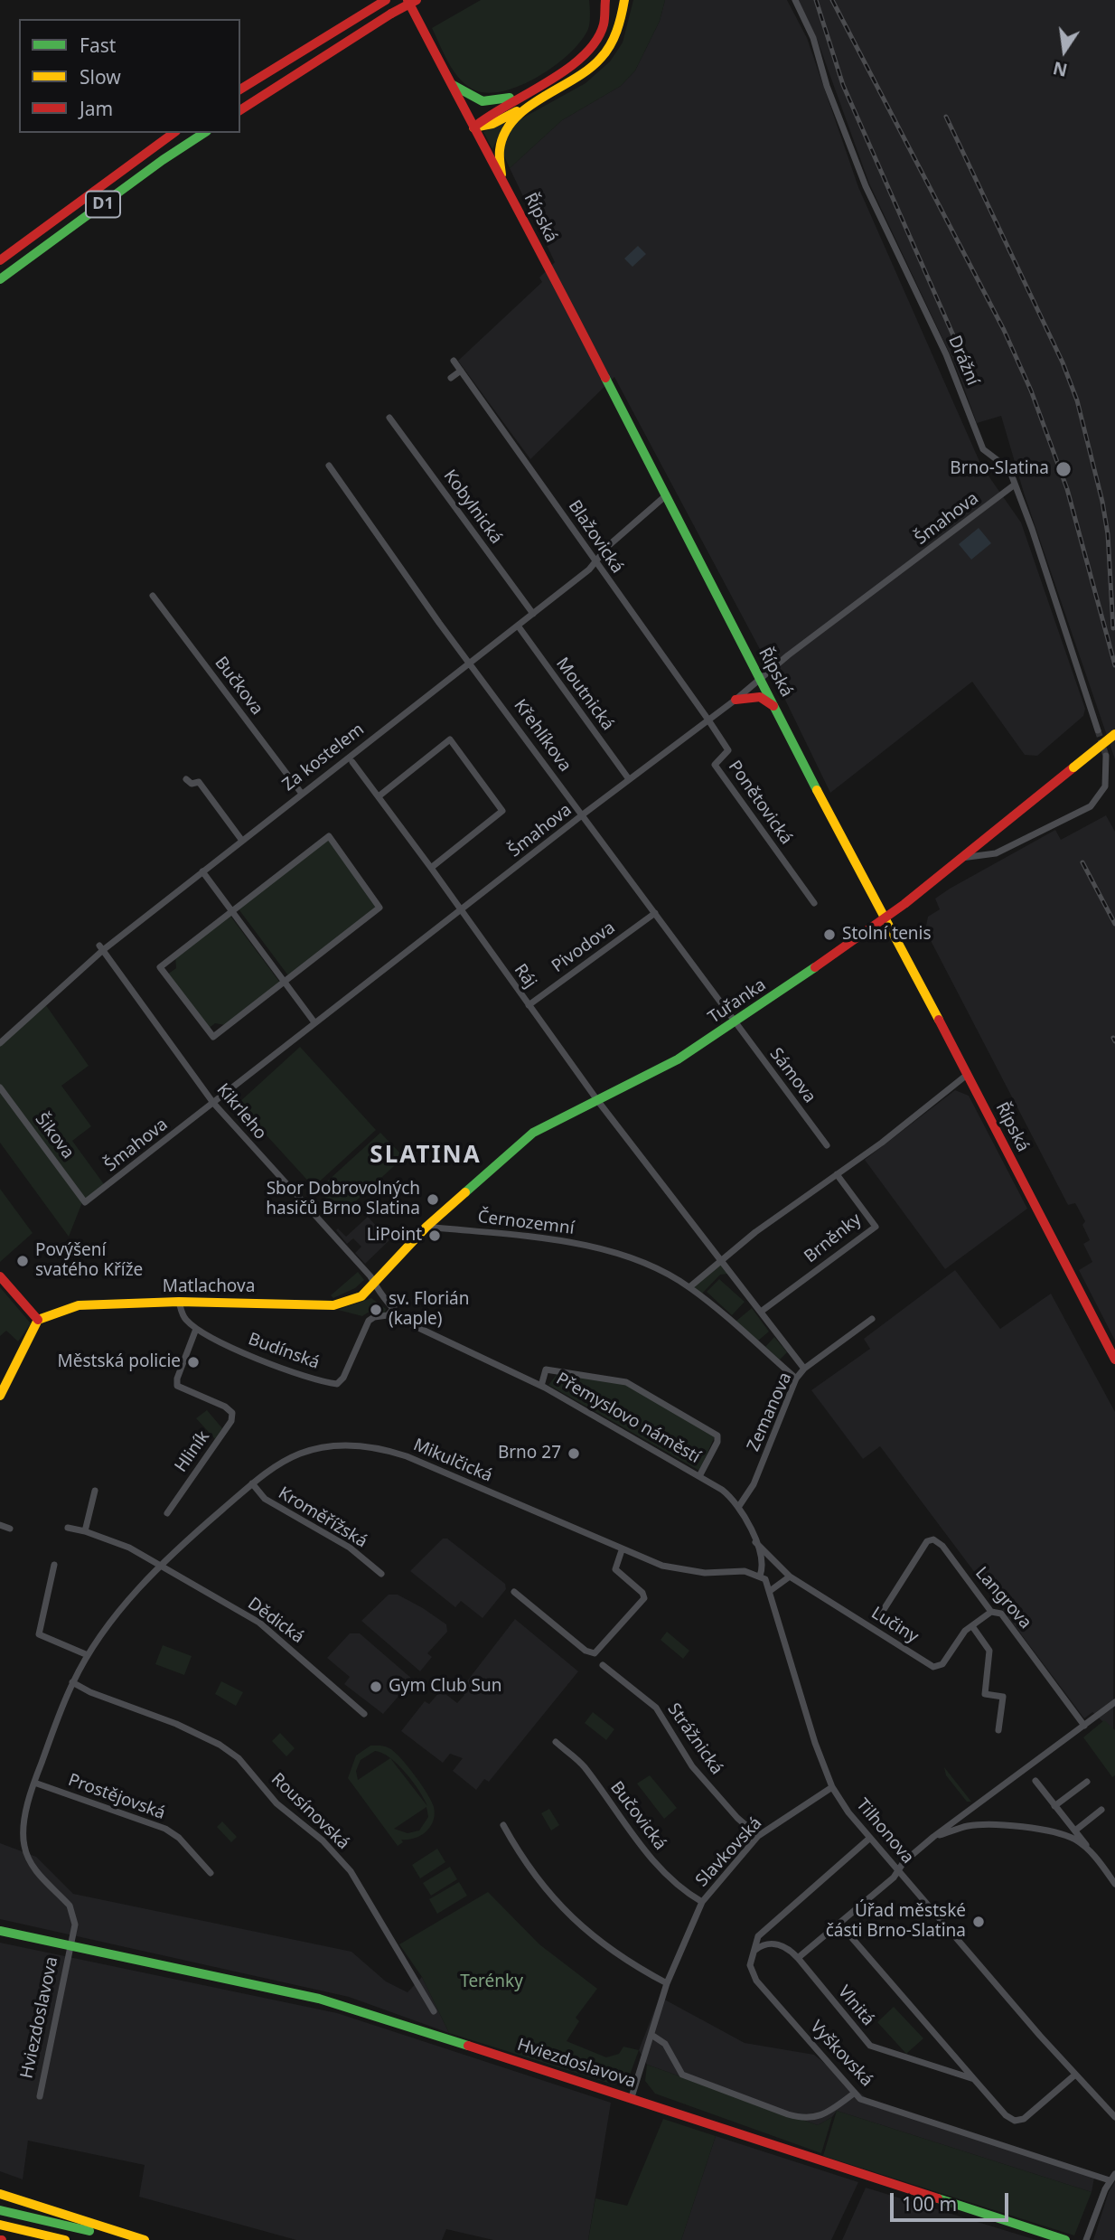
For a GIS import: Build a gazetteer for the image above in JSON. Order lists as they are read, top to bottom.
{
  "streets": {
    "main road": [
      "D1",
      "Řípská",
      "Tuřanka",
      "Matlachova",
      "Hviezdoslavova"
    ],
    "street": [
      "Drážní",
      "Kobylnická",
      "Šmahova",
      "Blažovická",
      "Bučkova",
      "Moutnická",
      "Křehlíkova",
      "Za kostelem",
      "Ponětovická",
      "Pivodova",
      "Ráj",
      "Sámova",
      "Kikrleho",
      "Šikova",
      "Černozemní",
      "Brněnky",
      "Budínská",
      "Zemanova",
      "Přemyslovo náměstí",
      "Hliník",
      "Mikulčická",
      "Kroměřížská",
      "Langrova",
      "Dědická",
      "Lučiny",
      "Strážnická",
      "Prostějovská",
      "Rousínovská",
      "Bučovická",
      "Tilhonova",
      "Slavkovská",
      "Vlnitá",
      "Vyškovská"
    ]
  },
  "crossings": [
    ["Řípská", "Šmahova"],
    ["Řípská", "Za kostelem"],
    ["Řípská", "Tuřanka"],
    ["Drážní", "Šmahova"],
    ["Kobylnická", "Za kostelem"],
    ["Šmahova", "Blažovická"],
    ["Šmahova", "Moutnická"],
    ["Šmahova", "Křehlíkova"],
    ["Šmahova", "Ponětovická"],
    ["Šmahova", "Ráj"],
    ["Šmahova", "Kikrleho"],
    ["Šmahova", "Šikova"],
    ["Blažovická", "Za kostelem"],
    ["Blažovická", "Ponětovická"],
    ["Bučkova", "Za kostelem"],
    ["Moutnická", "Za kostelem"],
    ["Křehlíkova", "Za kostelem"],
    ["Křehlíkova", "Pivodova"],
    ["Křehlíkova", "Tuřanka"],
    ["Křehlíkova", "Sámova"],
    ["Za kostelem", "Kikrleho"],
    ["Pivodova", "Ráj"],
    ["Ráj", "Tuřanka"],
    ["Tuřanka", "Sámova"],
    ["Tuřanka", "Kikrleho"],
    ["Tuřanka", "Černozemní"],
    ["Tuřanka", "Matlachova"],
    ["Tuřanka", "Přemyslovo náměstí"],
    ["Kikrleho", "Matlachova"],
    ["Kikrleho", "Přemyslovo náměstí"],
    ["Černozemní", "Zemanova"],
    ["Matlachova", "Přemyslovo náměstí"],
    ["Budínská", "Přemyslovo náměstí"],
    ["Budínská", "Hliník"],
    ["Zemanova", "Přemyslovo náměstí"],
    ["Zemanova", "Tilhonova"],
    ["Přemyslovo náměstí", "Tilhonova"],
    ["Mikulčická", "Kroměřížská"],
    ["Mikulčická", "Dědická"],
    ["Mikulčická", "Prostějovská"],
    ["Mikulčická", "Rousínovská"],
    ["Mikulčická", "Tilhonova"],
    ["Mikulčická", "Hviezdoslavova"],
    ["Langrova", "Lučiny"],
    ["Lučiny", "Tilhonova"],
    ["Strážnická", "Slavkovská"],
    ["Bučovická", "Slavkovská"],
    ["Tilhonova", "Slavkovská"],
    ["Slavkovská", "Hviezdoslavova"],
    ["Vlnitá", "Vyškovská"]
  ],
  "districts": ["SLATINA"],
  "parks": ["Terénky"],
  "places": [
    "Brno-Slatina",
    "Stolní tenis",
    "Sbor Dobrovolných hasičů Brno Slatina",
    "LiPoint",
    "Povýšení svatého Kříže",
    "sv. Florián (kaple)",
    "Městská policie",
    "Brno 27",
    "Gym Club Sun",
    "Úřad městské části Brno-Slatina"
  ],
  "legend": ["Fast", "Slow", "Jam"],
  "scale_bar": "100 m",
  "north": "bottom"
}
